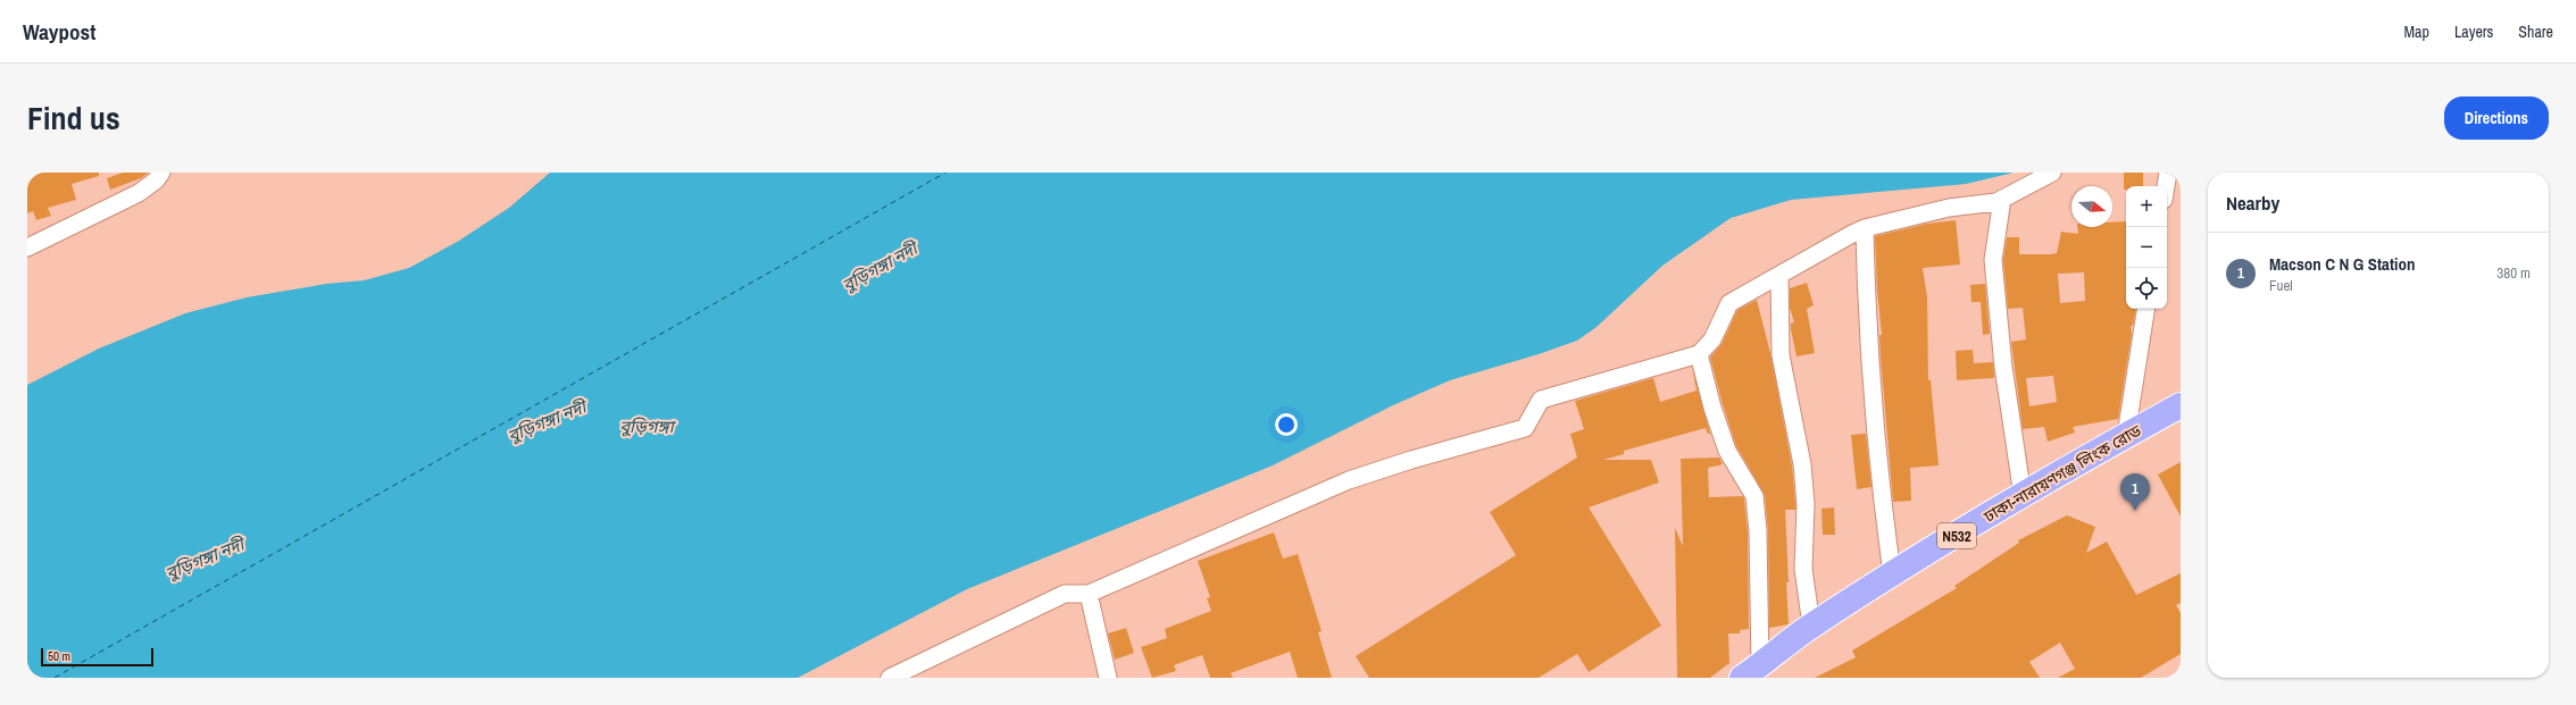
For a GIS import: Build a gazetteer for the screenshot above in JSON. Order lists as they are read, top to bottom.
{
  "streets": {
    "highway": ["ঢাকা-নারায়ণগঞ্জ লিংক রোড", "N532"]
  },
  "water": ["বুড়িগঙ্গা নদী", "বুড়িগঙ্গা"],
  "scale_bar": "50 m",
  "north": "right",
  "page": {
    "header": "Waypost",
    "nav": ["Map", "Layers", "Share"],
    "title": "Find us",
    "buttons": "Directions",
    "heading": "Nearby",
    "map_buttons": ["+", "−"],
    "list": [
      {
        "mark": "1",
        "name": "Macson C N G Station",
        "note": "Fuel",
        "value": "380 m"
      }
    ],
    "pins": "1",
    "scale": "50 m"
  }
}
